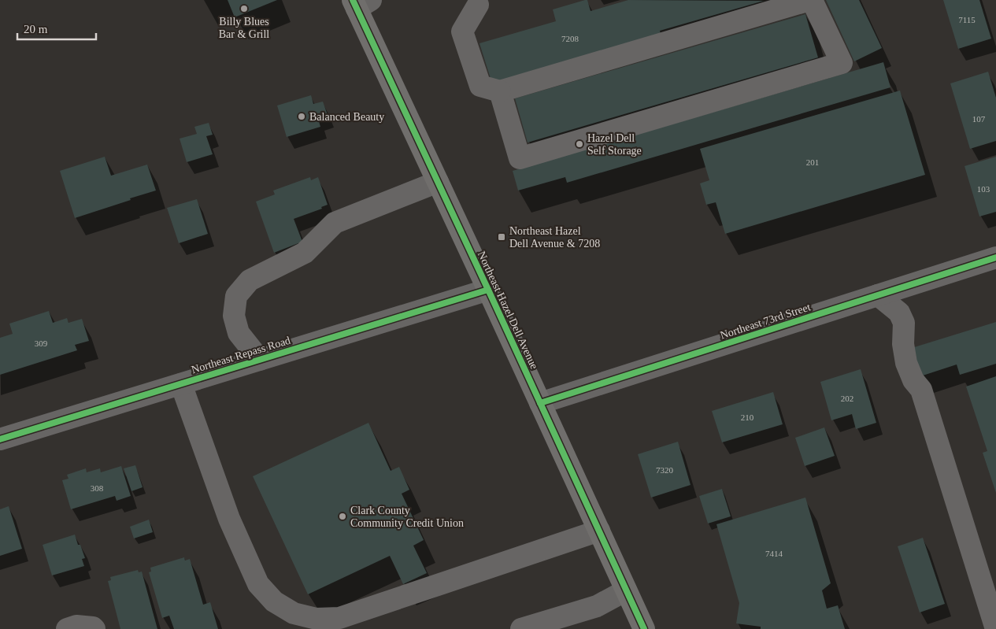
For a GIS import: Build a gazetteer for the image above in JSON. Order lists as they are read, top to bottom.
{
  "streets": {
    "main road": ["Northeast Hazel Dell Avenue"],
    "street": ["Northeast 73rd Street", "Northeast Repass Road"]
  },
  "crossings": [
    ["Northeast Hazel Dell Avenue", "Northeast 73rd Street"],
    ["Northeast Hazel Dell Avenue", "Northeast Repass Road"]
  ],
  "places": {
    "other": [
      "Billy Blues Bar & Grill",
      "Balanced Beauty",
      "Hazel Dell Self Storage",
      "Clark County Community Credit Union"
    ],
    "transit": ["Northeast Hazel Dell Avenue & 7208"]
  },
  "house_numbers": [
    "7115",
    "7208",
    "107",
    "201",
    "103",
    "309",
    "202",
    "210",
    "7320",
    "308",
    "7414"
  ],
  "scale_bar": "20 m"
}
